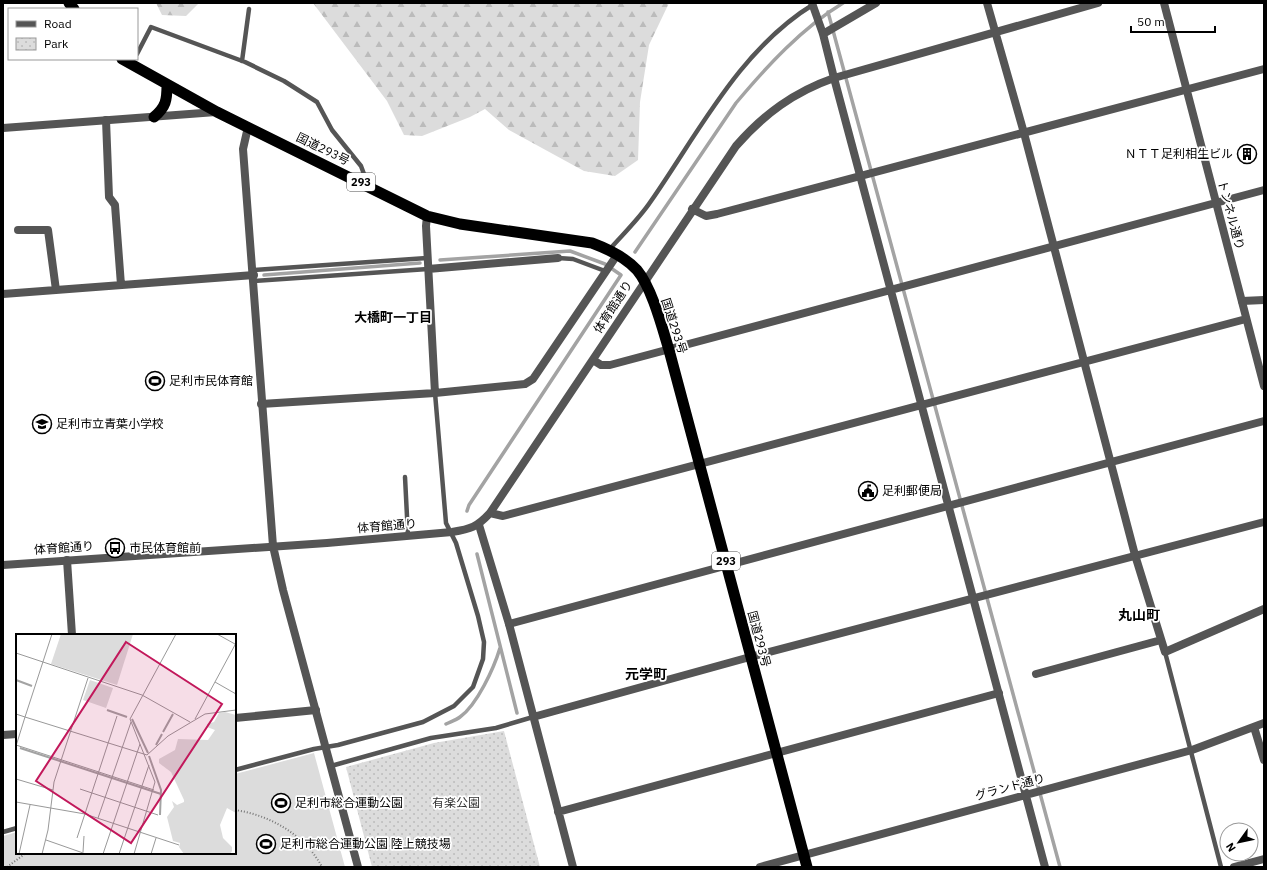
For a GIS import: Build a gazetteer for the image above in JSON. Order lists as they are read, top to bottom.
{
  "streets": {
    "highway": ["国道293号", "293"],
    "street": ["トンネル通り", "体育館通り", "グランド通り"]
  },
  "crossings": [
    ["国道293号", "体育館通り"],
    ["国道293号", "グランド通り"]
  ],
  "districts": ["大橋町一丁目", "丸山町", "元学町"],
  "parks": ["有楽公園"],
  "places": {
    "building": ["ＮＴＴ足利相生ビル"],
    "sports": ["足利市民体育館", "足利市総合運動公園", "足利市総合運動公園 陸上競技場"],
    "school or university": ["足利市立青葉小学校"],
    "public building": ["足利郵便局"],
    "bus stop": ["市民体育館前"]
  },
  "legend": ["Road", "Park"],
  "scale_bar": "50 m",
  "north": "bottom left"
}
